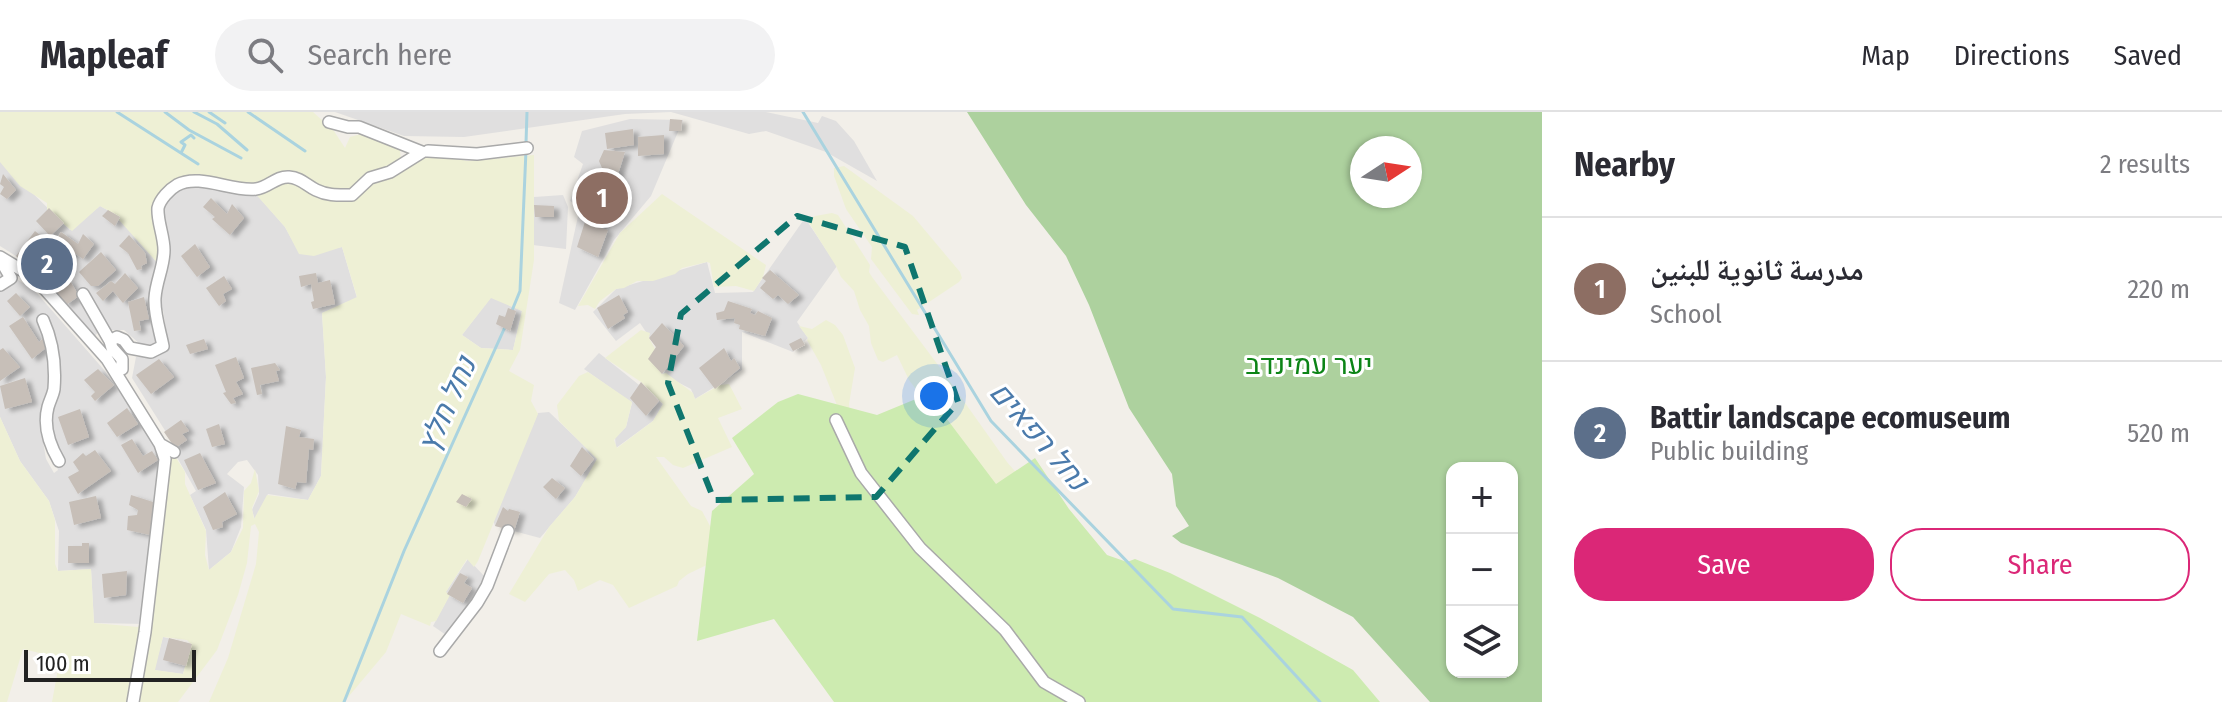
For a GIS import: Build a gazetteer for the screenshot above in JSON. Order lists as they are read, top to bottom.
{
  "water": ["נחל חלץ", "נחל רפאים"],
  "parks": ["יער עמינדב"],
  "scale_bar": "100 m",
  "north": "right",
  "page": {
    "header": "Mapleaf",
    "search": "Search here",
    "nav": ["Map", "Directions", "Saved"],
    "heading": ["Nearby", "2 results"],
    "pins": ["1", "2"],
    "list": [
      {
        "mark": "1",
        "name": "مدرسة ثانوية للبنين",
        "note": "School",
        "value": "220 m"
      },
      {
        "mark": "2",
        "name": "Battir landscape ecomuseum",
        "note": "Public building",
        "value": "520 m"
      }
    ],
    "map_buttons": ["+", "−"],
    "buttons": ["Save", "Share"],
    "scale": "100 m"
  }
}
